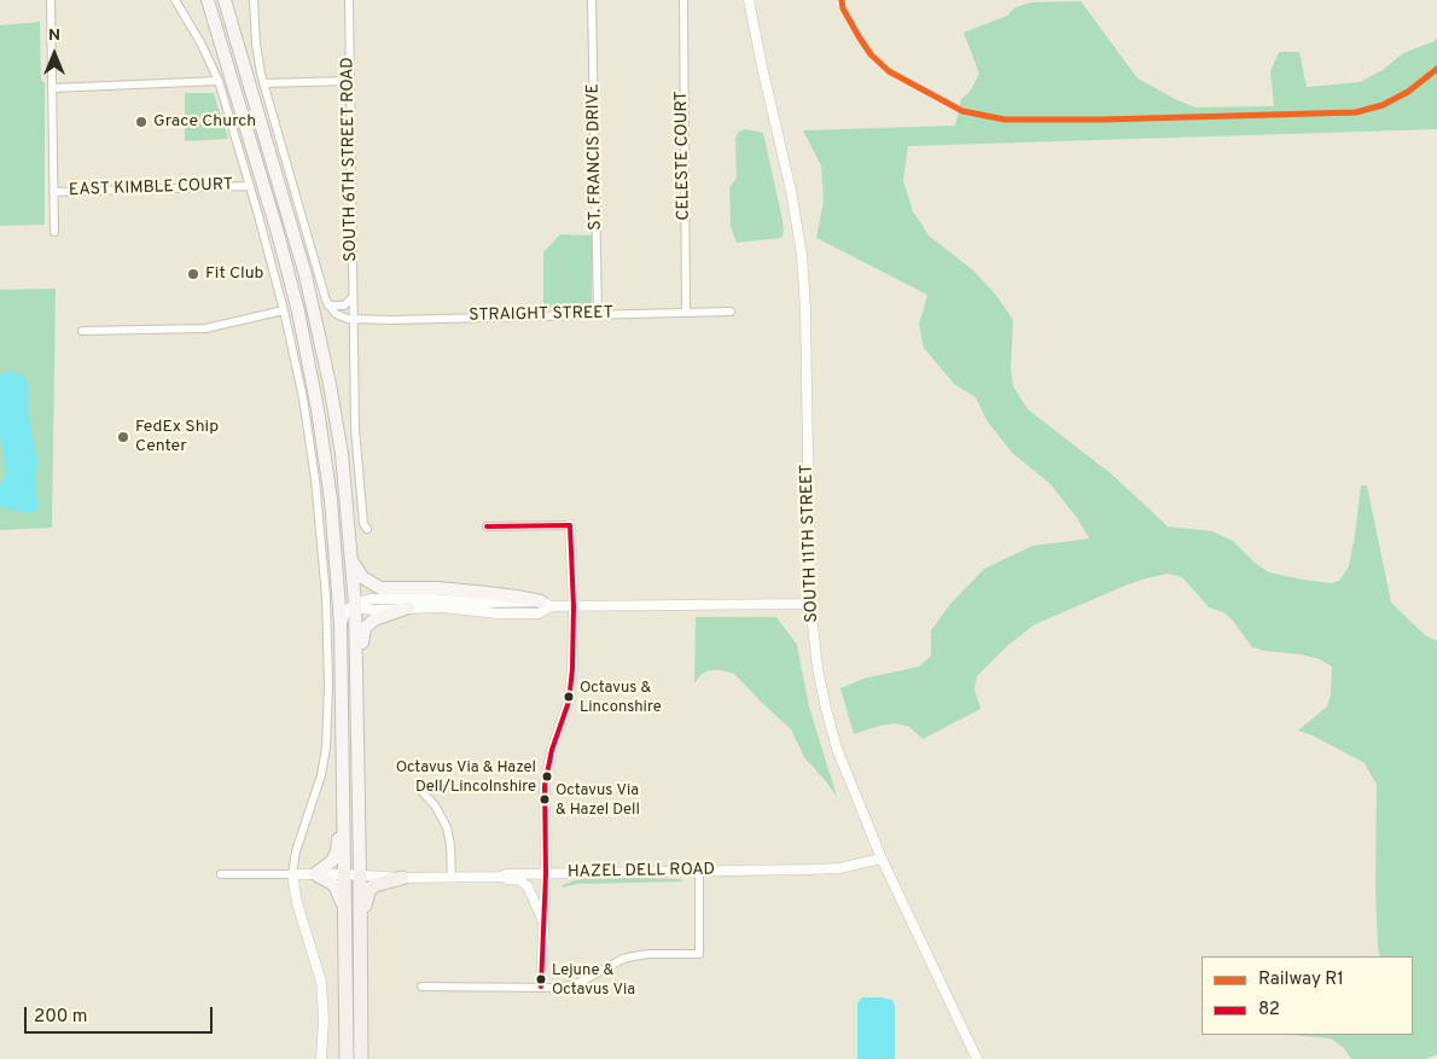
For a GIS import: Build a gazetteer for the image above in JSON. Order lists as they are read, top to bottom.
{
  "streets": {
    "street": [
      "CELESTE COURT",
      "ST. FRANCIS DRIVE",
      "SOUTH 6TH STREET ROAD",
      "EAST KIMBLE COURT",
      "STRAIGHT STREET",
      "SOUTH 11TH STREET",
      "HAZEL DELL ROAD"
    ]
  },
  "crossings": [
    ["CELESTE COURT", "STRAIGHT STREET"],
    ["ST. FRANCIS DRIVE", "STRAIGHT STREET"],
    ["SOUTH 6TH STREET ROAD", "STRAIGHT STREET"],
    ["SOUTH 11TH STREET", "HAZEL DELL ROAD"]
  ],
  "places": [
    "Grace Church",
    "Fit Club",
    "FedEx Ship Center",
    "Octavus & Linconshire",
    "Octavus Via & Hazel Dell/Lincolnshire",
    "Octavus Via & Hazel Dell",
    "Lejune & Octavus Via"
  ],
  "lines": ["rail line R1", "transit line 82"],
  "legend": ["Railway R1", "82"],
  "scale_bar": "200 m",
  "north": "top"
}
